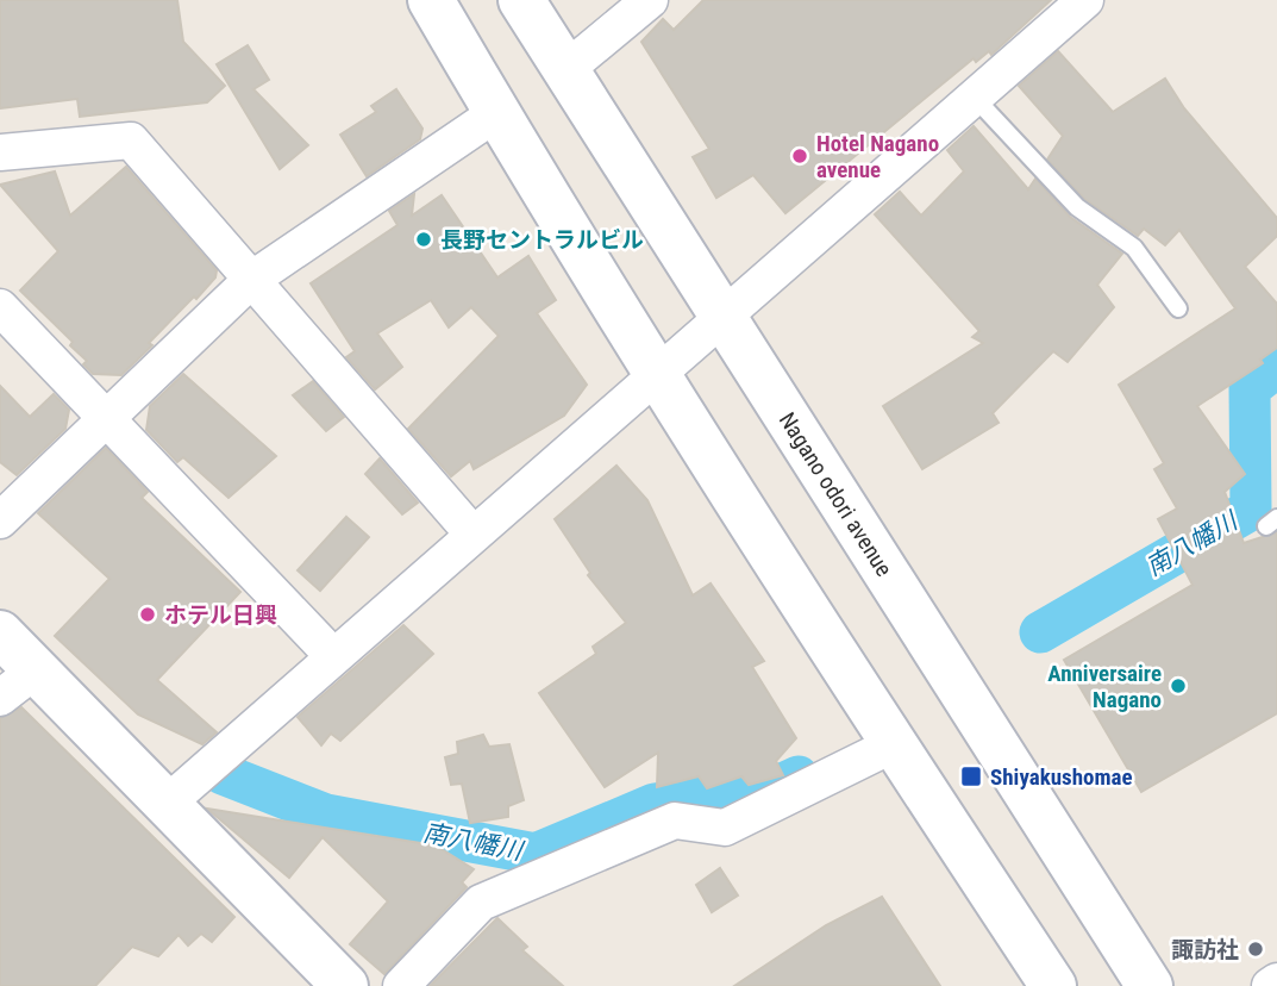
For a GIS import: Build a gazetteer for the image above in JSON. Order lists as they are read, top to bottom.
{
  "streets": {
    "street": ["Nagano odori avenue"]
  },
  "water": ["南八幡川"],
  "places": {
    "other": [
      "Hotel Nagano avenue",
      "長野セントラルビル",
      "ホテル日興",
      "Anniversaire Nagano",
      "諏訪社"
    ],
    "transit": ["Shiyakushomae"]
  }
}
